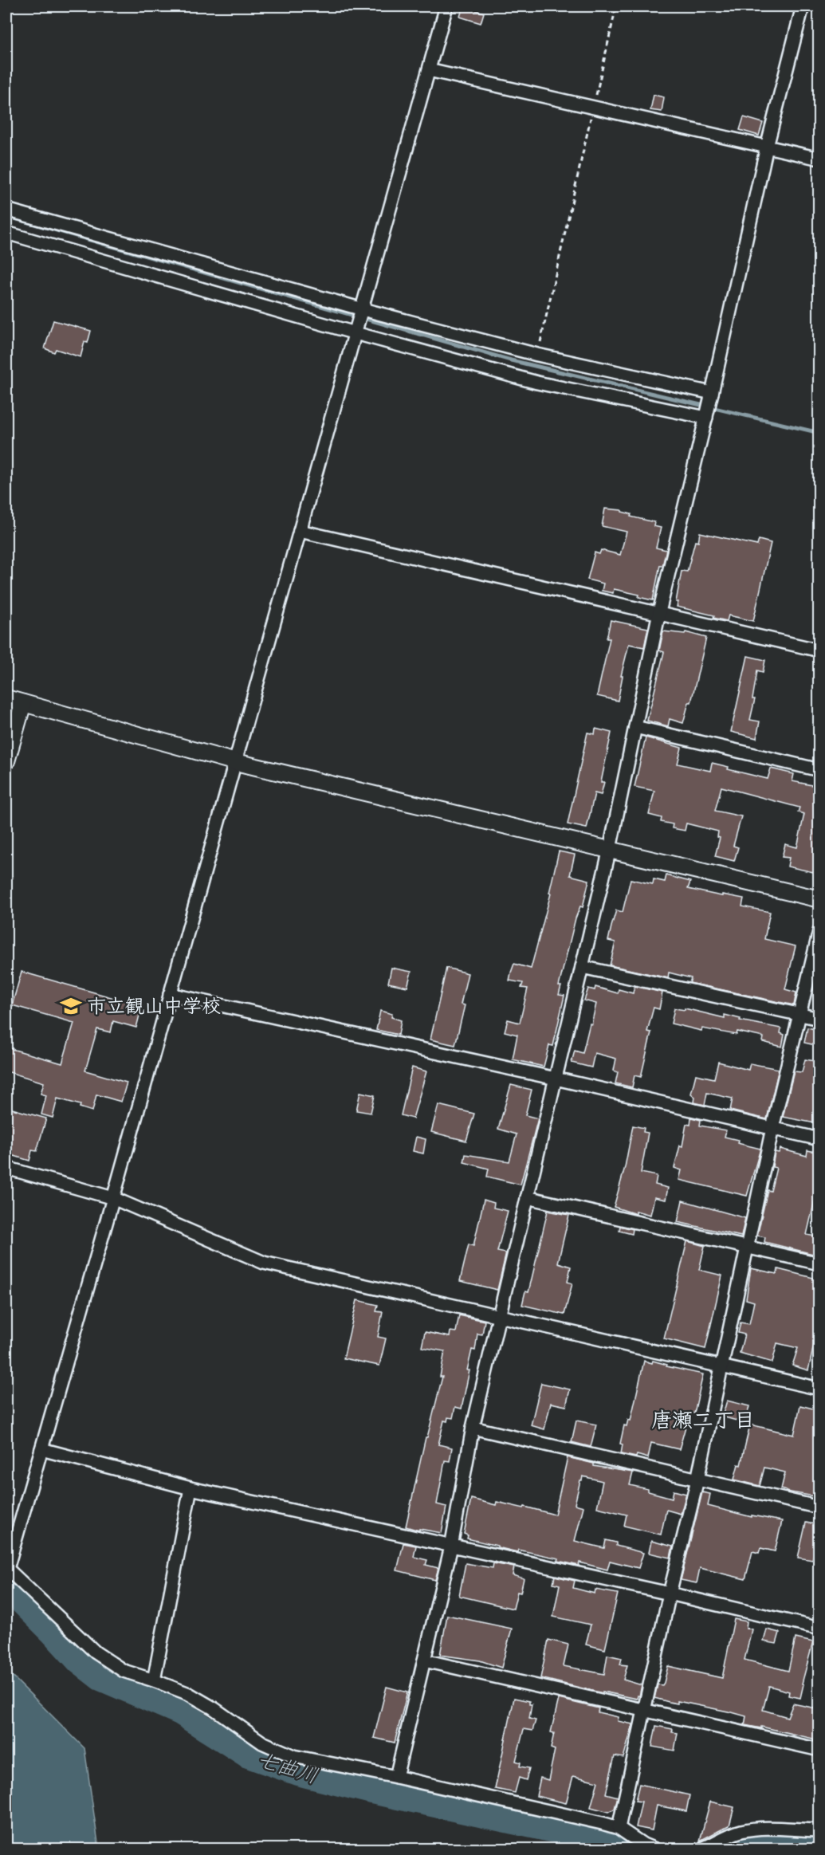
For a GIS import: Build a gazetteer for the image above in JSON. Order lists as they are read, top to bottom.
{
  "districts": ["唐瀬二丁目"],
  "water": ["七曲川"],
  "places": {
    "school or university": ["市立観山中学校"]
  }
}
